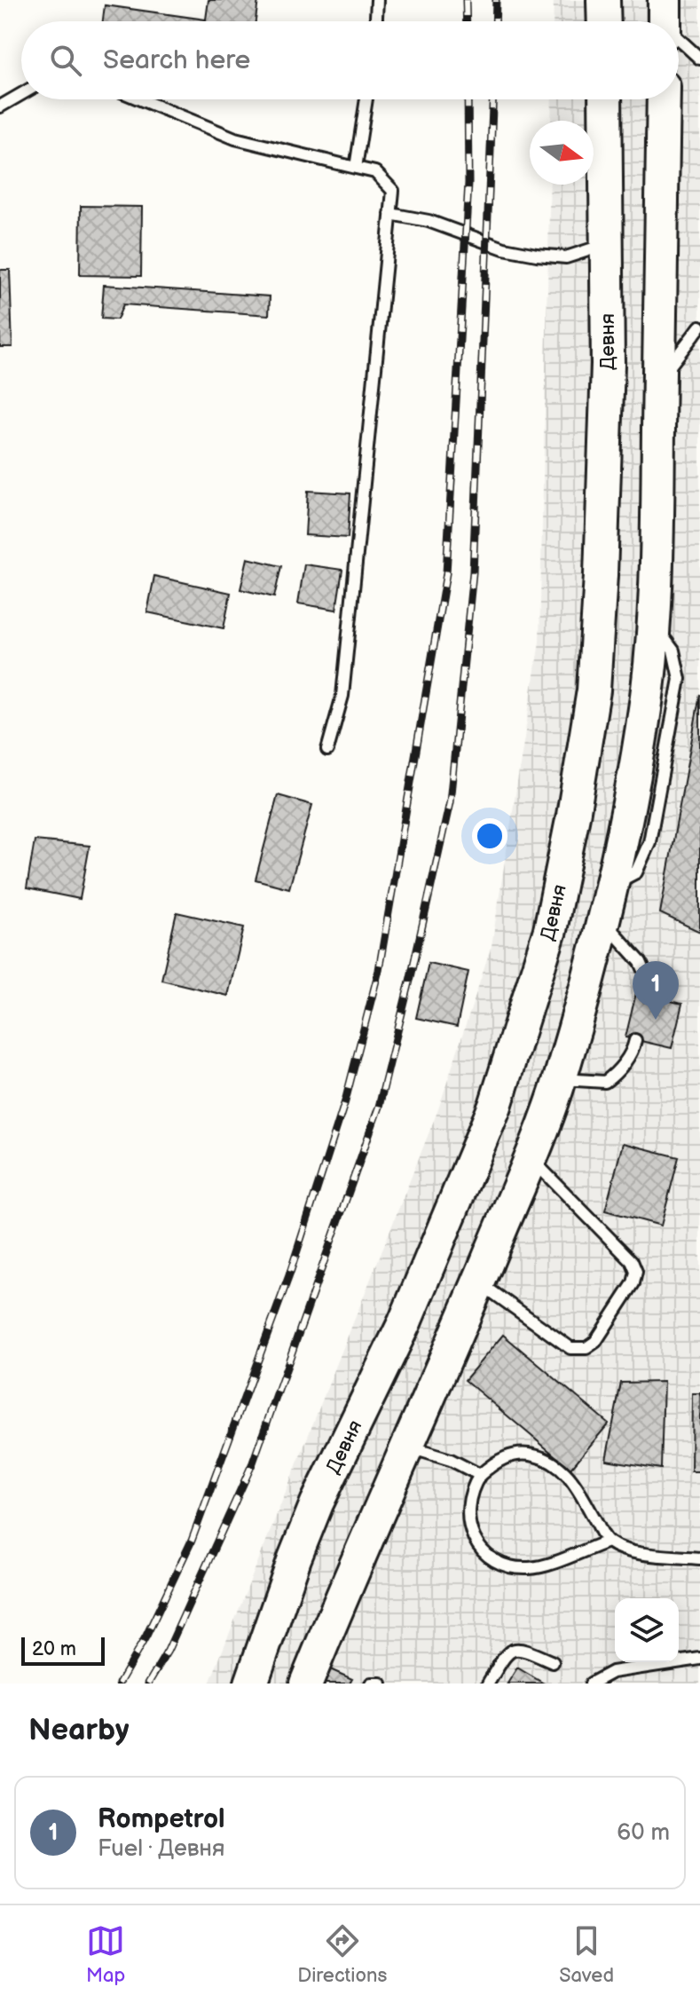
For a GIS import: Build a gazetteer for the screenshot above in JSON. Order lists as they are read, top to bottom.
{
  "streets": {
    "main road": ["Девня"]
  },
  "scale_bar": "20 m",
  "north": "right",
  "page": {
    "search": "Search here",
    "pins": "1",
    "scale": "20 m",
    "heading": "Nearby",
    "list": [
      {
        "mark": "1",
        "name": "Rompetrol",
        "note": "Fuel · Девня",
        "value": "60 m"
      }
    ],
    "nav": ["Map", "Directions", "Saved"]
  }
}
